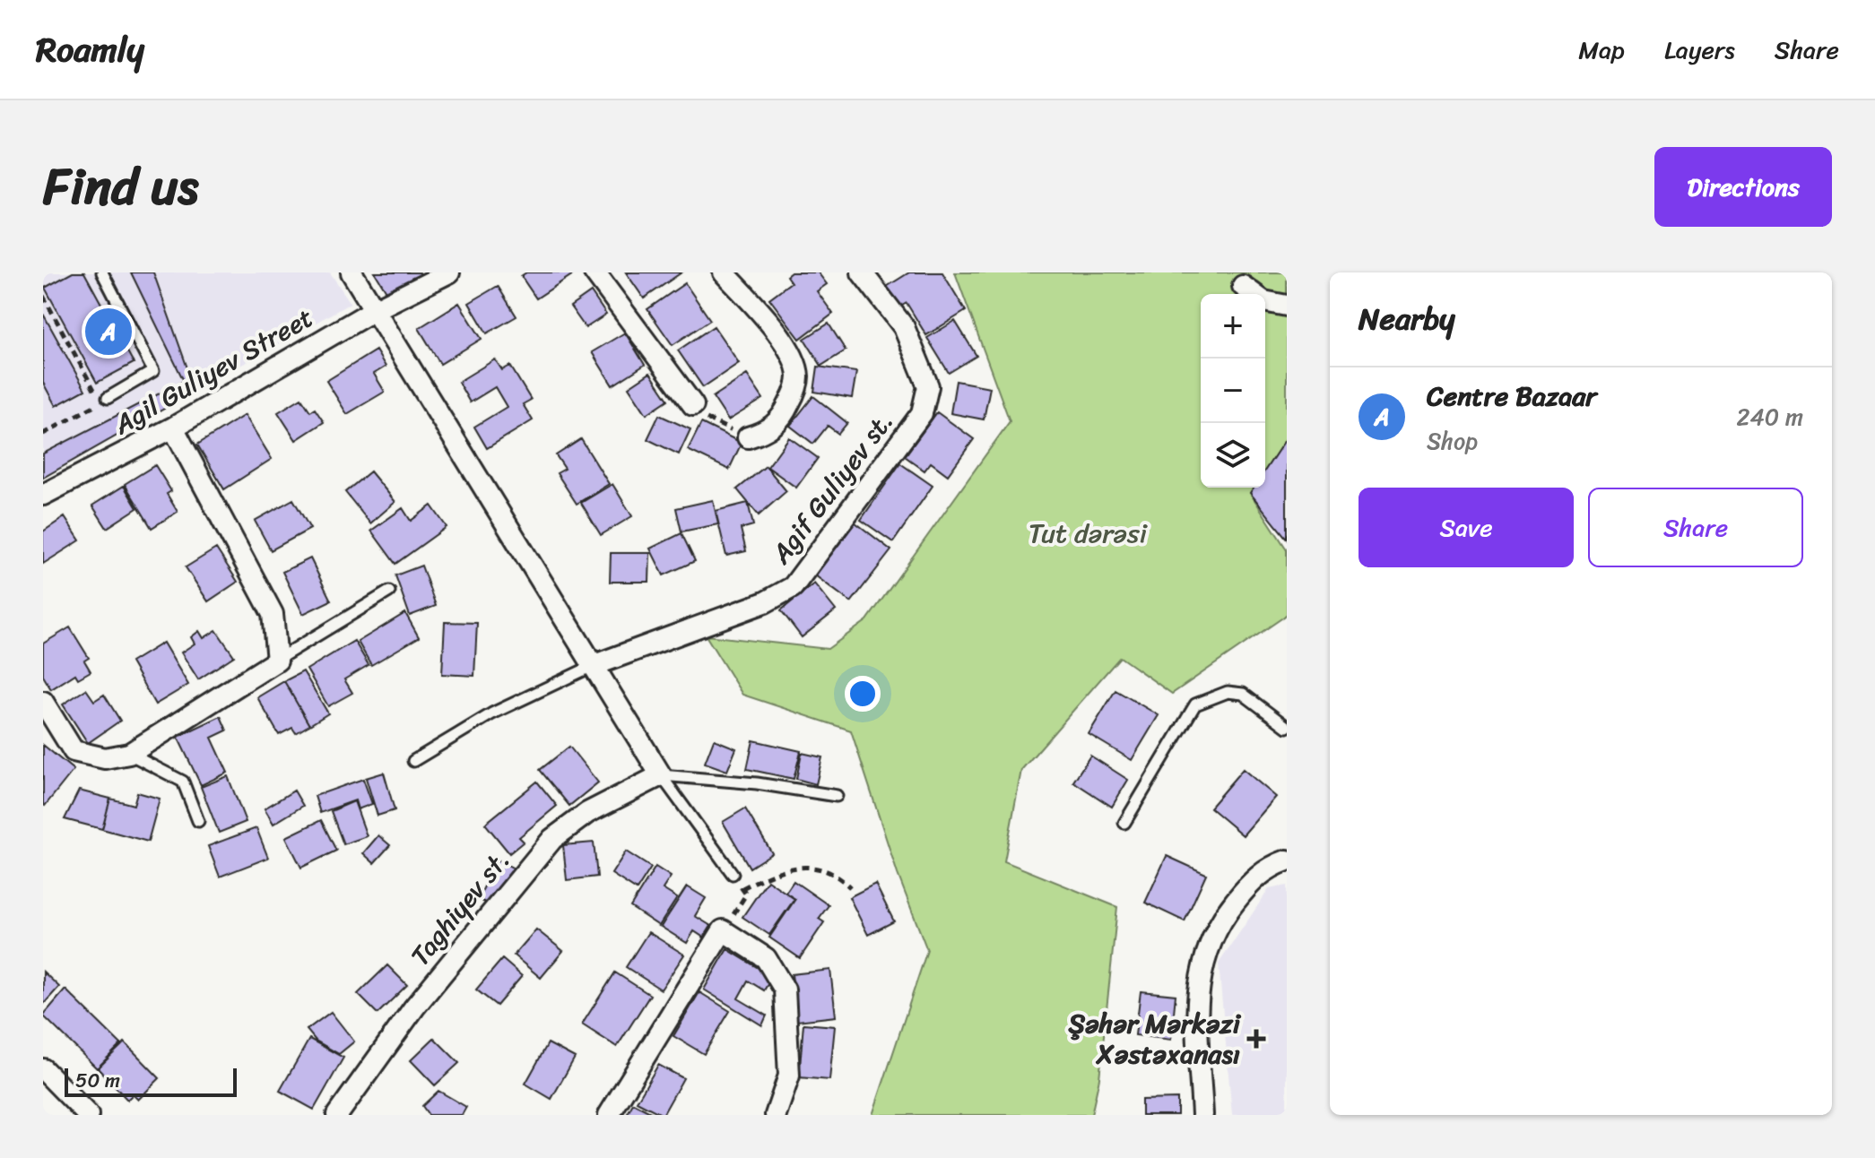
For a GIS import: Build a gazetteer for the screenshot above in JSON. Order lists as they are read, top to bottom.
{
  "streets": {
    "street": ["Agil Guliyev Street", "Agif Guliyev st.", "Taghiyev st."]
  },
  "parks": ["Tut dərəsi"],
  "places": {
    "health": ["Şəhər Mərkəzi Xəstəxanası"]
  },
  "scale_bar": "50 m",
  "page": {
    "header": "Roamly",
    "nav": ["Map", "Layers", "Share"],
    "title": "Find us",
    "buttons": [
      "Directions",
      ["Save", "Share"]
    ],
    "heading": "Nearby",
    "map_buttons": ["+", "−"],
    "pins": "A",
    "list": [
      {
        "mark": "A",
        "name": "Centre Bazaar",
        "note": "Shop",
        "value": "240 m"
      }
    ],
    "scale": "50 m"
  }
}
